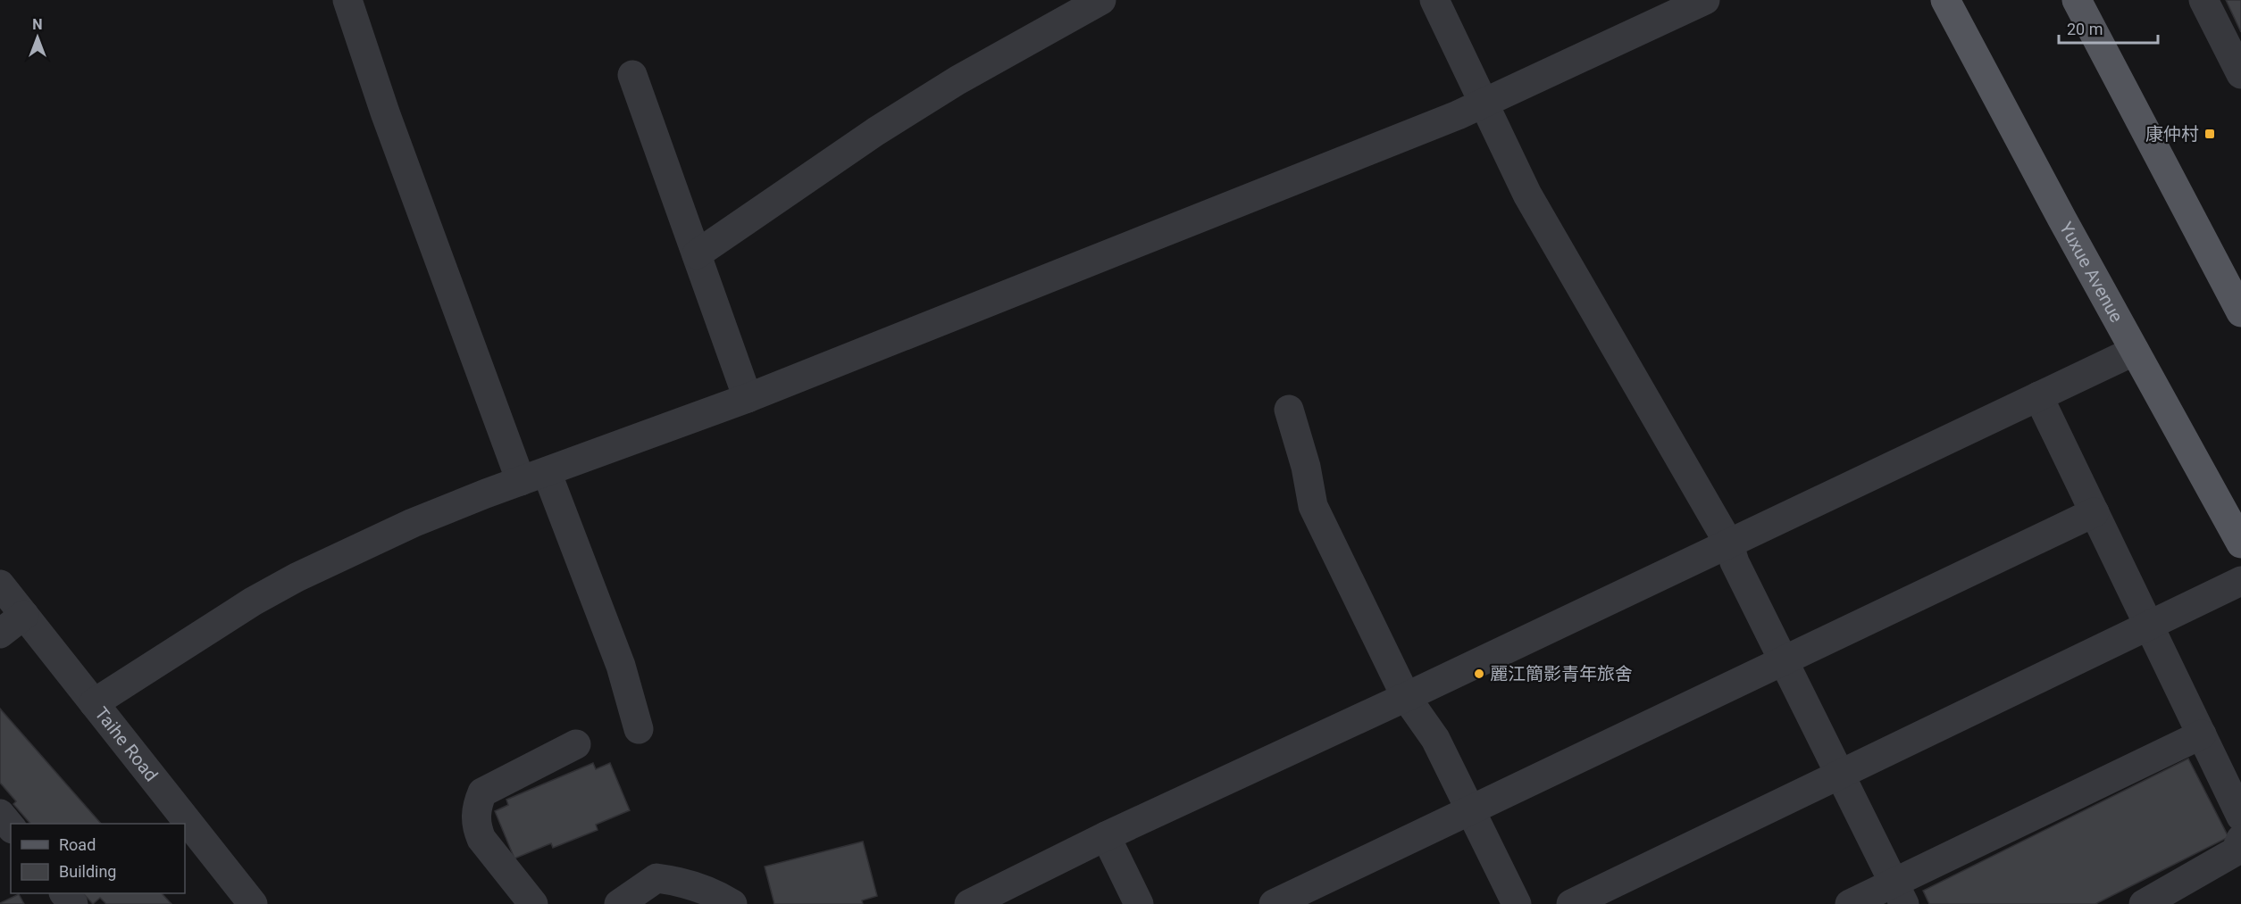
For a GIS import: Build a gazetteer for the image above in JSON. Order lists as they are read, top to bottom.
{
  "streets": {
    "main road": ["Yuxue Avenue"],
    "street": ["Taihe Road"]
  },
  "places": {
    "transit": ["康仲村"],
    "other": ["麗江簡影青年旅舍"]
  },
  "legend": ["Road", "Building"],
  "scale_bar": "20 m",
  "north": "top"
}
